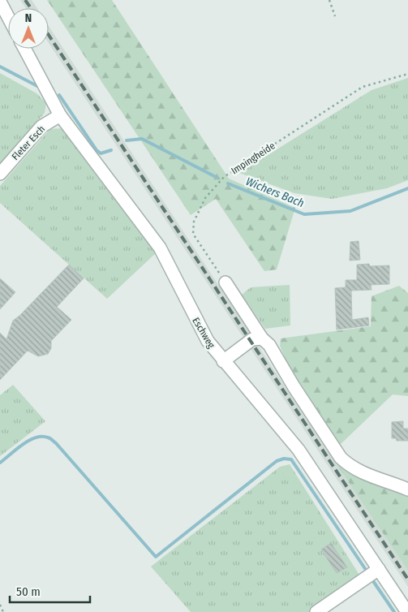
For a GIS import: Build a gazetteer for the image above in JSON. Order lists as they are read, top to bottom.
{
  "streets": {
    "street": ["Fleter Esch", "Eschweg"],
    "path": ["Impingheide"]
  },
  "crossings": [
    ["Fleter Esch", "Eschweg"]
  ],
  "water": ["Wichers Bach"],
  "scale_bar": "50 m",
  "north": "top"
}
